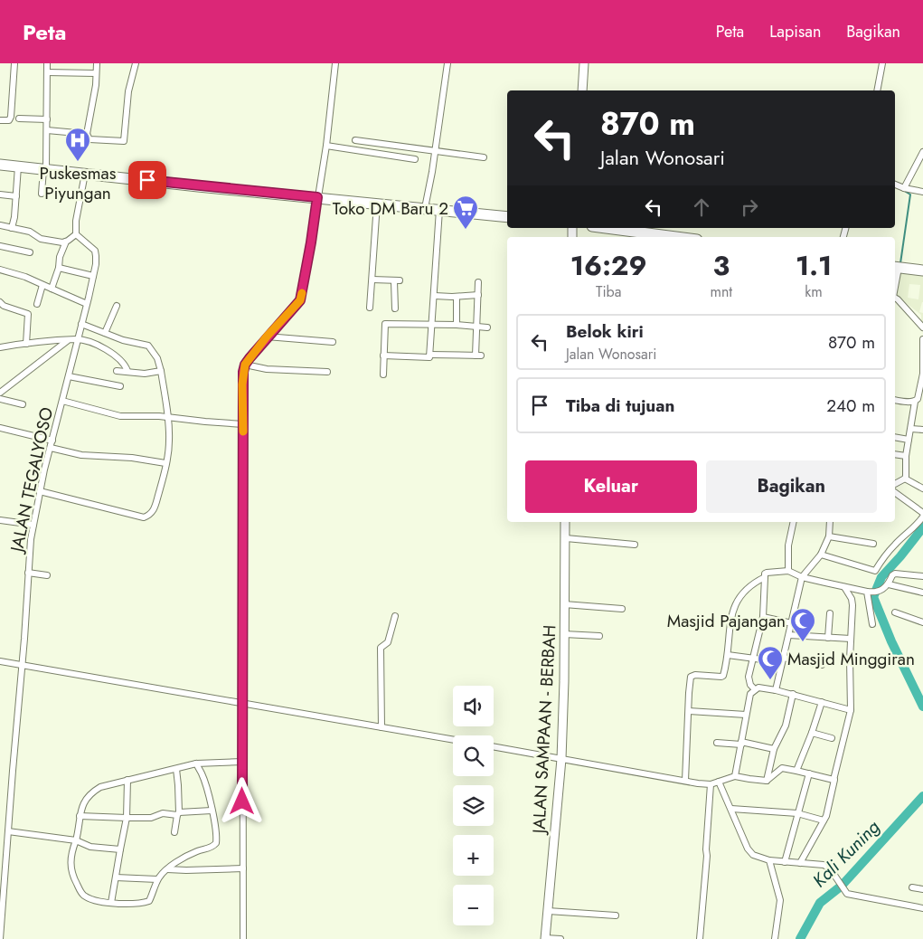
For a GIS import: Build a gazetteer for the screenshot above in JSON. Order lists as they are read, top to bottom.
{
  "streets": {
    "main road": ["JALAN SAMPAAN - BERBAH"],
    "street": ["JALAN TEGALYOSO"]
  },
  "water": ["Kali Kuning"],
  "places": {
    "hospital": ["Puskesmas Piyungan"],
    "supermarket": ["Toko DM Baru 2"],
    "mosque": ["Masjid Pajangan", "Masjid Minggiran"]
  },
  "page": {
    "header": "Peta",
    "nav": ["Peta", "Lapisan", "Bagikan"],
    "turn": ["870 m", "Jalan Wonosari"],
    "eta": [
      "16:29",
      "Tiba",
      "3",
      "mnt",
      "1.1",
      "km"
    ],
    "list": [
      {
        "name": "Belok kiri",
        "note": "Jalan Wonosari",
        "value": "870 m"
      },
      {
        "name": "Tiba di tujuan",
        "value": "240 m"
      }
    ],
    "buttons": ["Keluar", "Bagikan"],
    "map_buttons": ["+", "−"]
  }
}
